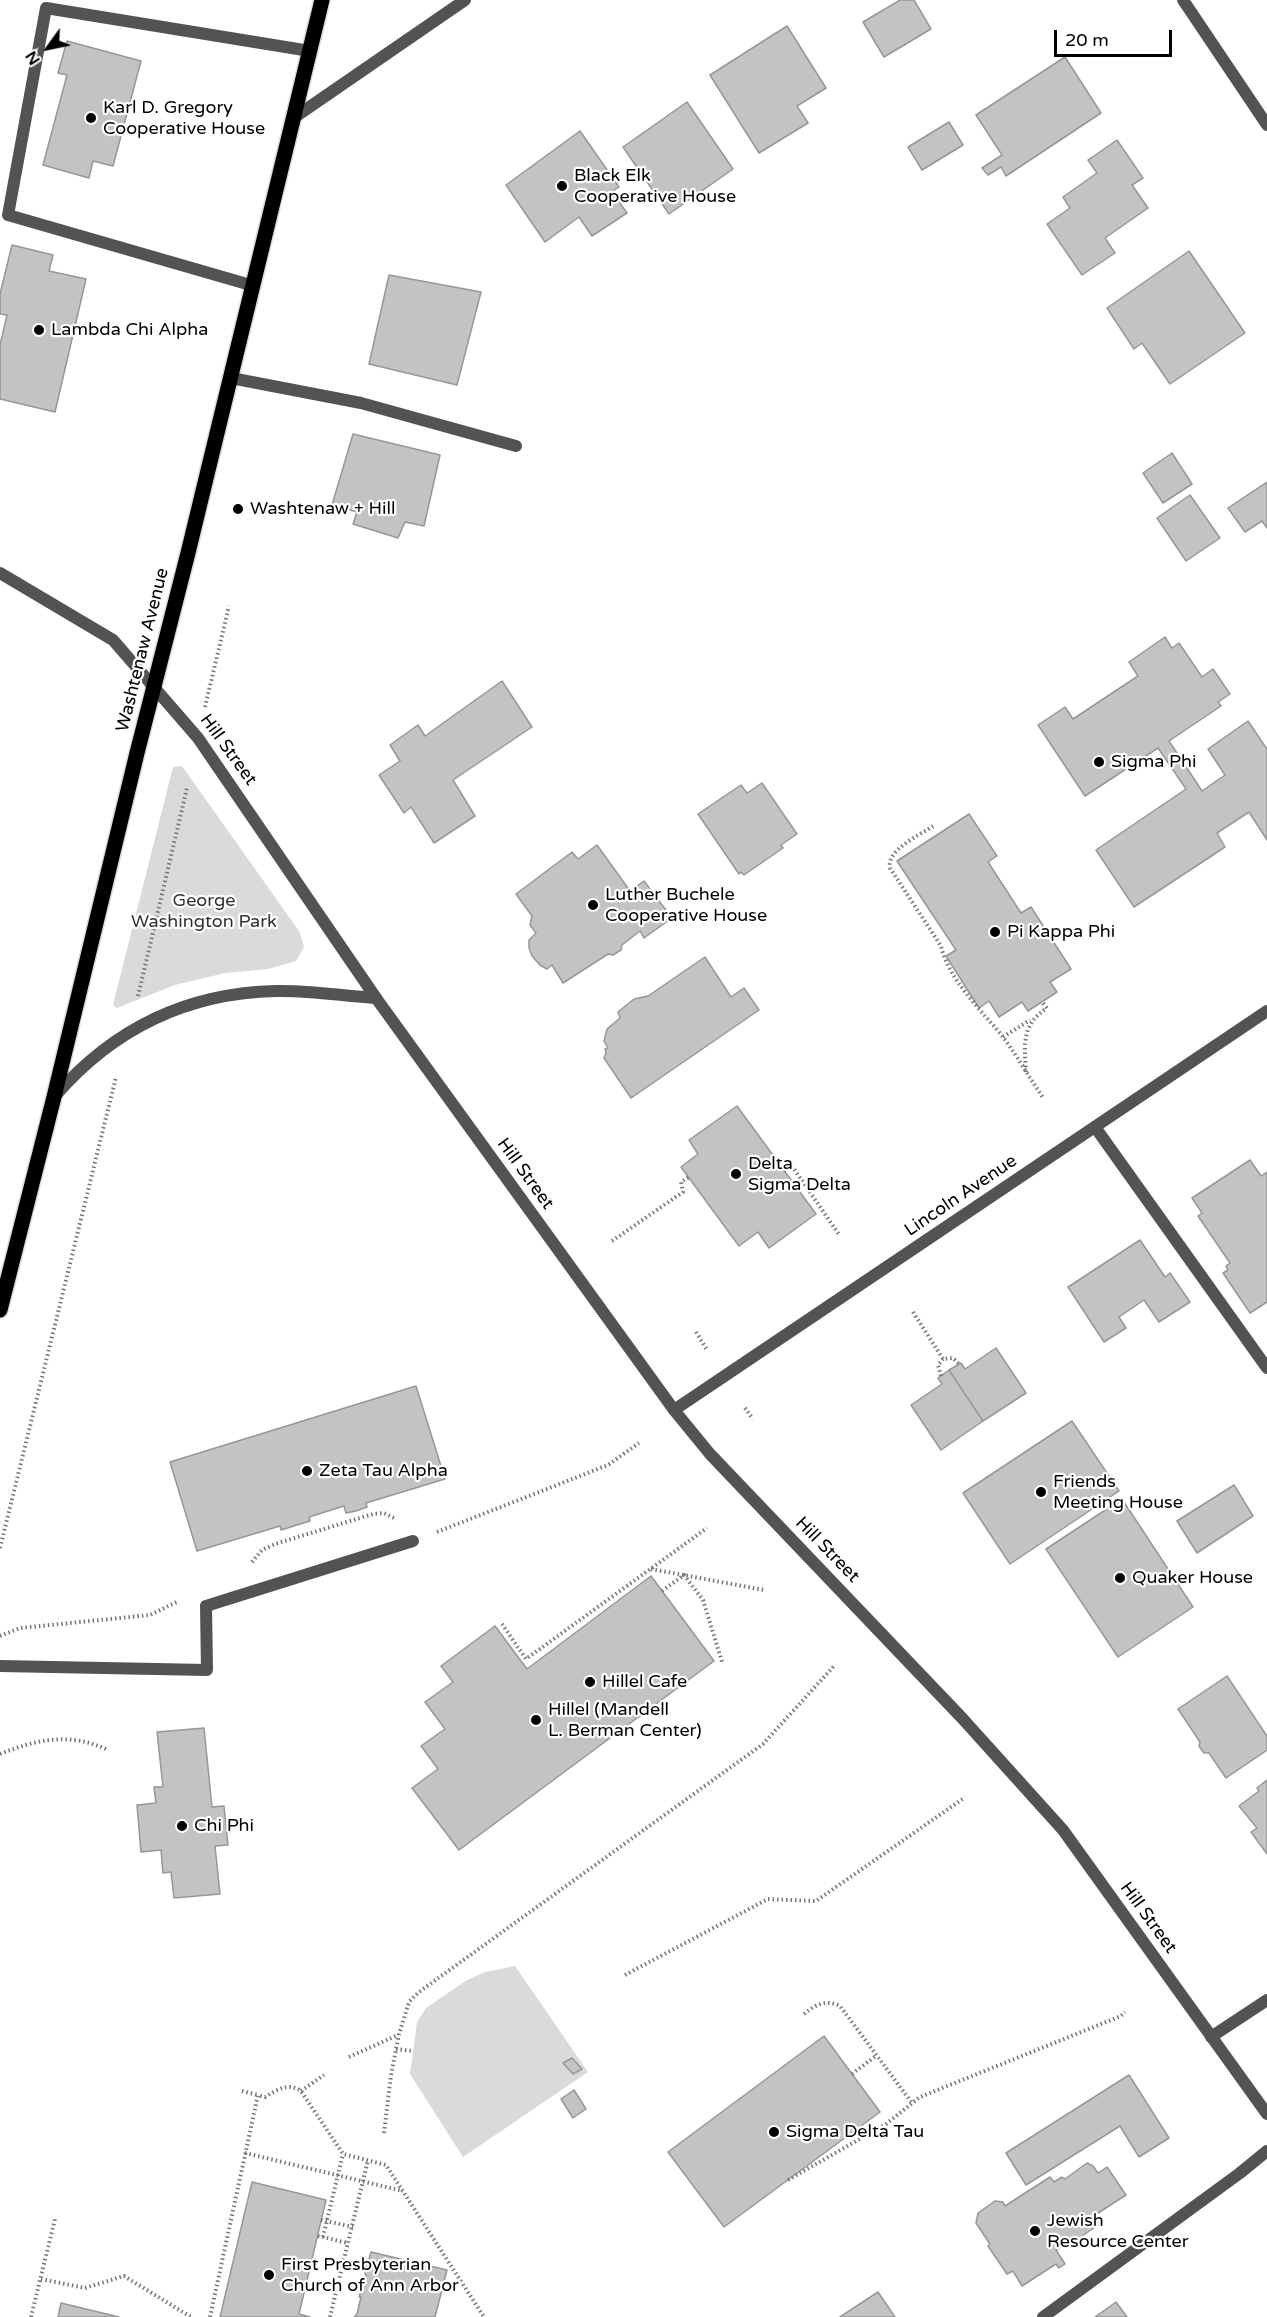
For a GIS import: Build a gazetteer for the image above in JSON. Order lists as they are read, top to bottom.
{
  "streets": {
    "main road": ["Washtenaw Avenue"],
    "street": ["Hill Street", "Lincoln Avenue"]
  },
  "crossings": [
    ["Washtenaw Avenue", "Hill Street"],
    ["Hill Street", "Lincoln Avenue"]
  ],
  "parks": ["George Washington Park"],
  "places": [
    "Karl D. Gregory Cooperative House",
    "Black Elk Cooperative House",
    "Lambda Chi Alpha",
    "Washtenaw + Hill",
    "Sigma Phi",
    "Luther Buchele Cooperative House",
    "Pi Kappa Phi",
    "Delta Sigma Delta",
    "Zeta Tau Alpha",
    "Friends Meeting House",
    "Quaker House",
    "Hillel Cafe",
    "Hillel (Mandell L. Berman Center)",
    "Chi Phi",
    "Sigma Delta Tau",
    "Jewish Resource Center",
    "First Presbyterian Church of Ann Arbor"
  ],
  "scale_bar": "20 m",
  "north": "bottom left"
}
